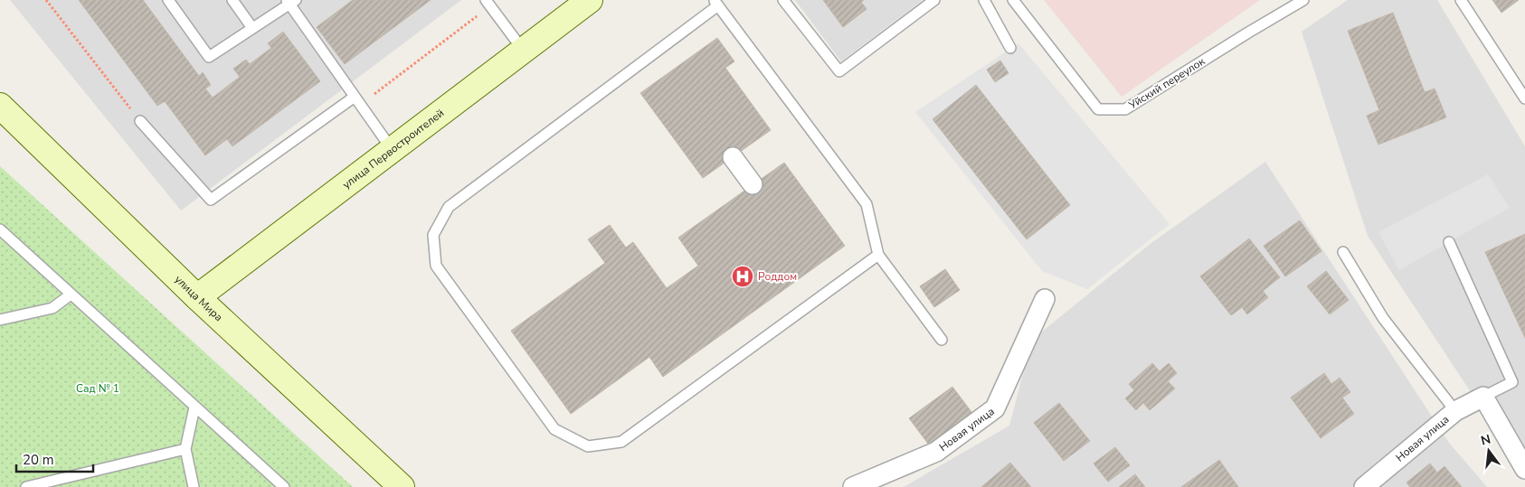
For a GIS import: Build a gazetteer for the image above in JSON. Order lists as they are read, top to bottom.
{
  "streets": {
    "main road": ["улица Первостроителей", "улица Мира"],
    "street": ["Новая улица"],
    "lane": ["Уйский переулок"]
  },
  "crossings": [
    ["улица Первостроителей", "улица Мира"]
  ],
  "parks": ["Сад № 1"],
  "places": {
    "hospital": ["Роддом"]
  },
  "scale_bar": "20 m",
  "north": "top"
}
